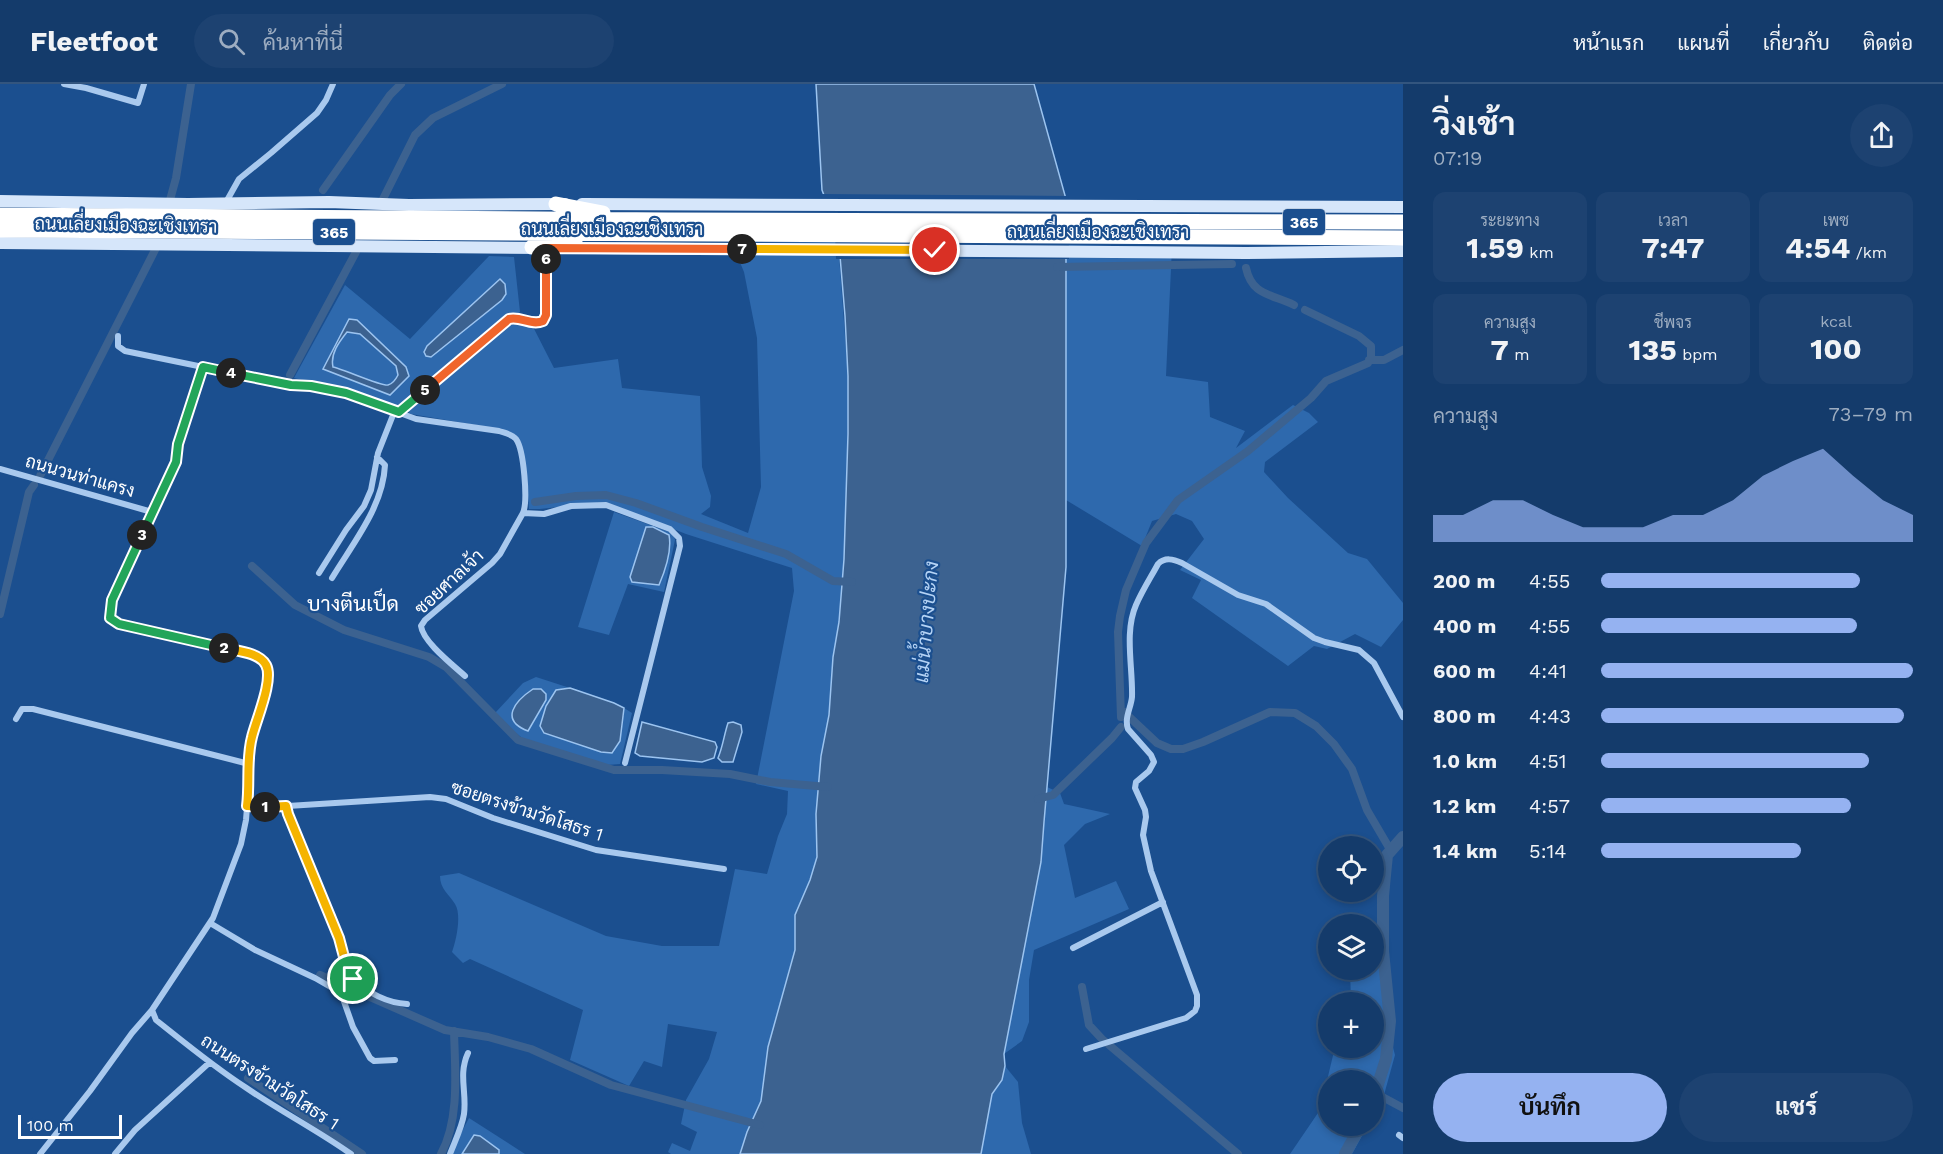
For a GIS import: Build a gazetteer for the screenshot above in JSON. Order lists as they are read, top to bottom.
{
  "streets": {
    "highway": ["365", "ถนนเลี่ยงเมืองฉะเชิงเทรา"],
    "street": [
      "ถนนวนท่าแครง",
      "ซอยศาลเจ้า",
      "ซอยตรงข้ามวัดโสธร 1",
      "ถนนตรงข้ามวัดโสธร 1"
    ]
  },
  "districts": ["บางตีนเป็ด"],
  "water": ["แม่น้ำบางปะกง"],
  "scale_bar": "100 m",
  "page": {
    "header": "Fleetfoot",
    "search": "ค้นหาที่นี่",
    "nav": [
      "หน้าแรก",
      "แผนที่",
      "เกี่ยวกับ",
      "ติดต่อ"
    ],
    "heading": ["วิ่งเช้า", "07:19"],
    "stats": [
      ["ระยะทาง", "1.59 km"],
      ["เวลา", "7:47"],
      ["เพซ", "4:54 /km"],
      ["ความสูง", "7 m"],
      ["ชีพจร", "135 bpm"],
      ["kcal", "100"]
    ],
    "pins": [
      "7",
      "6",
      "4",
      "5",
      "3",
      "2",
      "1"
    ],
    "chart": ["ความสูง", "73–79 m"],
    "list": [
      {
        "name": "200 m",
        "note": "4:55"
      },
      {
        "name": "400 m",
        "note": "4:55"
      },
      {
        "name": "600 m",
        "note": "4:41"
      },
      {
        "name": "800 m",
        "note": "4:43"
      },
      {
        "name": "1.0 km",
        "note": "4:51"
      },
      {
        "name": "1.2 km",
        "note": "4:57"
      },
      {
        "name": "1.4 km",
        "note": "5:14"
      }
    ],
    "map_buttons": ["+", "−"],
    "buttons": ["บันทึก", "แชร์"],
    "scale": "100 m"
  }
}
